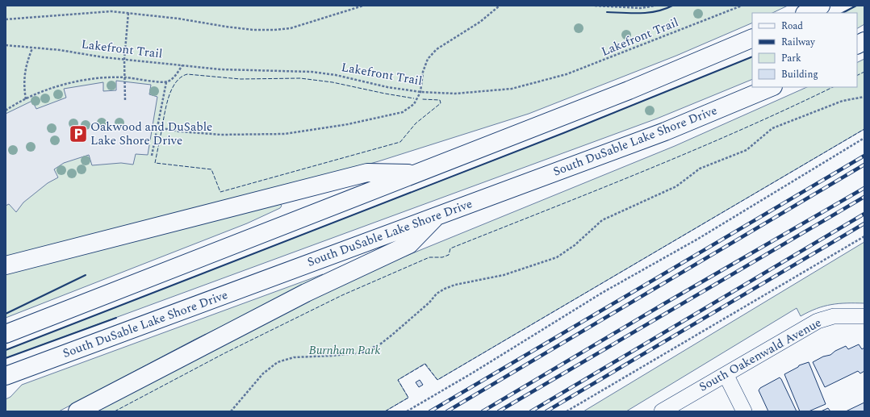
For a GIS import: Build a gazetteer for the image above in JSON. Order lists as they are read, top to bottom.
{
  "streets": {
    "highway": ["South DuSable Lake Shore Drive"],
    "street": ["South Oakenwald Avenue"],
    "path": ["Lakefront Trail"]
  },
  "parks": ["Burnham Park"],
  "places": {
    "parking": ["Oakwood and DuSable Lake Shore Drive"]
  },
  "legend": [
    "Road",
    "Railway",
    "Park",
    "Building"
  ]
}
